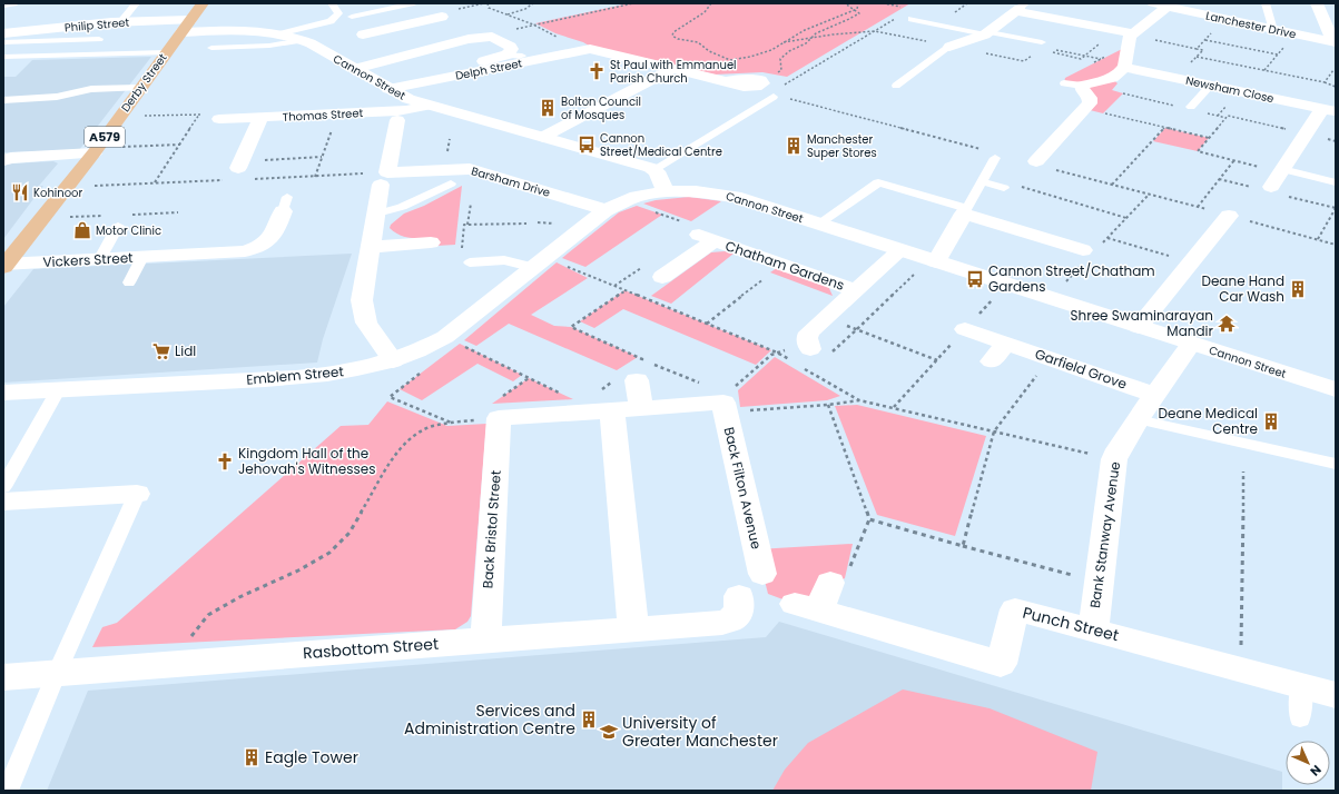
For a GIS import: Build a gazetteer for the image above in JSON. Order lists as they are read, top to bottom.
{
  "streets": {
    "main road": ["Derby Street", "A579"],
    "street": [
      "Philip Street",
      "Lanchester Drive",
      "Delph Street",
      "Cannon Street",
      "Newsham Close",
      "Thomas Street",
      "Barsham Drive",
      "Vickers Street",
      "Chatham Gardens",
      "Garfield Grove",
      "Emblem Street",
      "Back Filton Avenue",
      "Back Bristol Street",
      "Bank Stanway Avenue",
      "Punch Street",
      "Rasbottom Street"
    ]
  },
  "crossings": [
    ["Philip Street", "Cannon Street"],
    ["Philip Street", "Derby Street"],
    ["Delph Street", "Cannon Street"],
    ["Cannon Street", "Derby Street"],
    ["Cannon Street", "Thomas Street"],
    ["Cannon Street", "Chatham Gardens"],
    ["Cannon Street", "Emblem Street"],
    ["Cannon Street", "Bank Stanway Avenue"],
    ["Derby Street", "Vickers Street"],
    ["Barsham Drive", "Emblem Street"],
    ["Garfield Grove", "Bank Stanway Avenue"],
    ["Back Bristol Street", "Rasbottom Street"],
    ["Bank Stanway Avenue", "Punch Street"]
  ],
  "places": {
    "church": ["St Paul with Emmanuel Parish Church", "Kingdom Hall of the Jehovah's Witnesses"],
    "building": [
      "Bolton Council of Mosques",
      "Manchester Super Stores",
      "Deane Hand Car Wash",
      "Deane Medical Centre",
      "Services and Administration Centre",
      "Eagle Tower"
    ],
    "bus stop": ["Cannon Street/Medical Centre", "Cannon Street/Chatham Gardens"],
    "restaurant": ["Kohinoor"],
    "shop": ["Motor Clinic"],
    "temple": ["Shree Swaminarayan Mandir"],
    "supermarket": ["Lidl"],
    "school or university": ["University of Greater Manchester"]
  },
  "north": "bottom right"
}
